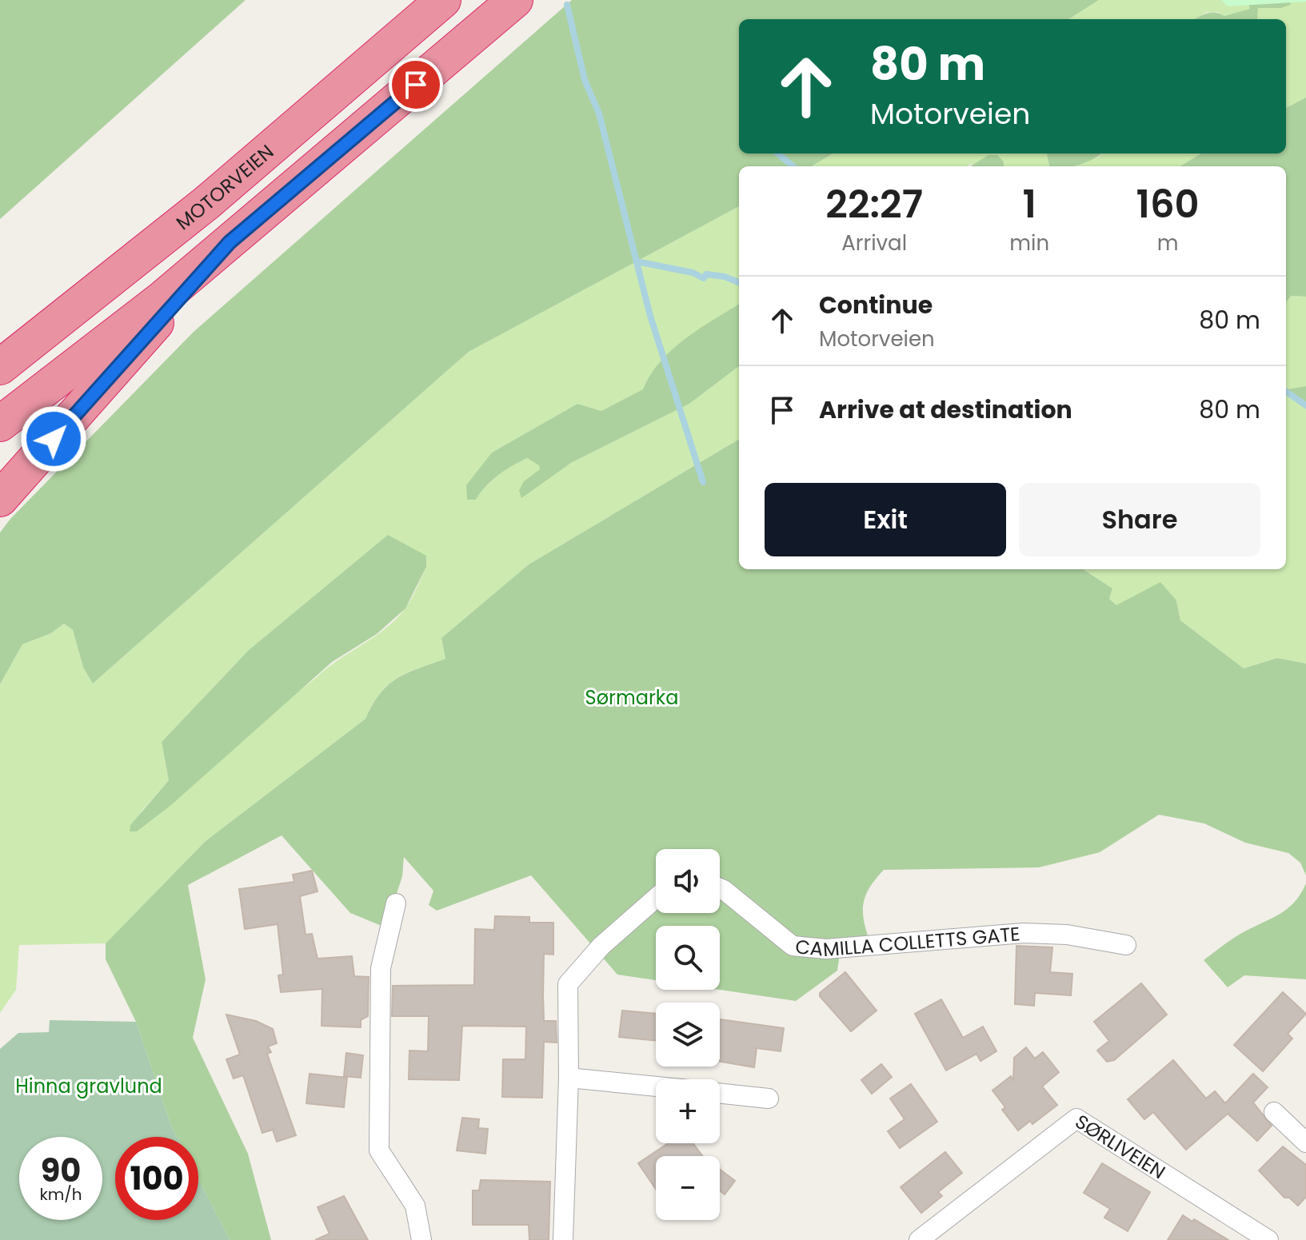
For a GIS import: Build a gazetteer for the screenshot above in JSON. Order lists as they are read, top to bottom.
{
  "streets": {
    "highway": ["MOTORVEIEN"],
    "street": ["CAMILLA COLLETTS GATE", "SØRLIVEIEN"]
  },
  "parks": ["Sørmarka", "Hinna gravlund"],
  "page": {
    "turn": ["80 m", "Motorveien"],
    "eta": [
      "22:27",
      "Arrival",
      "1",
      "min",
      "160",
      "m"
    ],
    "list": [
      {
        "name": "Continue",
        "note": "Motorveien",
        "value": "80 m"
      },
      {
        "name": "Arrive at destination",
        "value": "80 m"
      }
    ],
    "buttons": ["Exit", "Share"],
    "map_buttons": ["+", "−"],
    "speed": "90 km/h",
    "limit": "100"
  }
}
